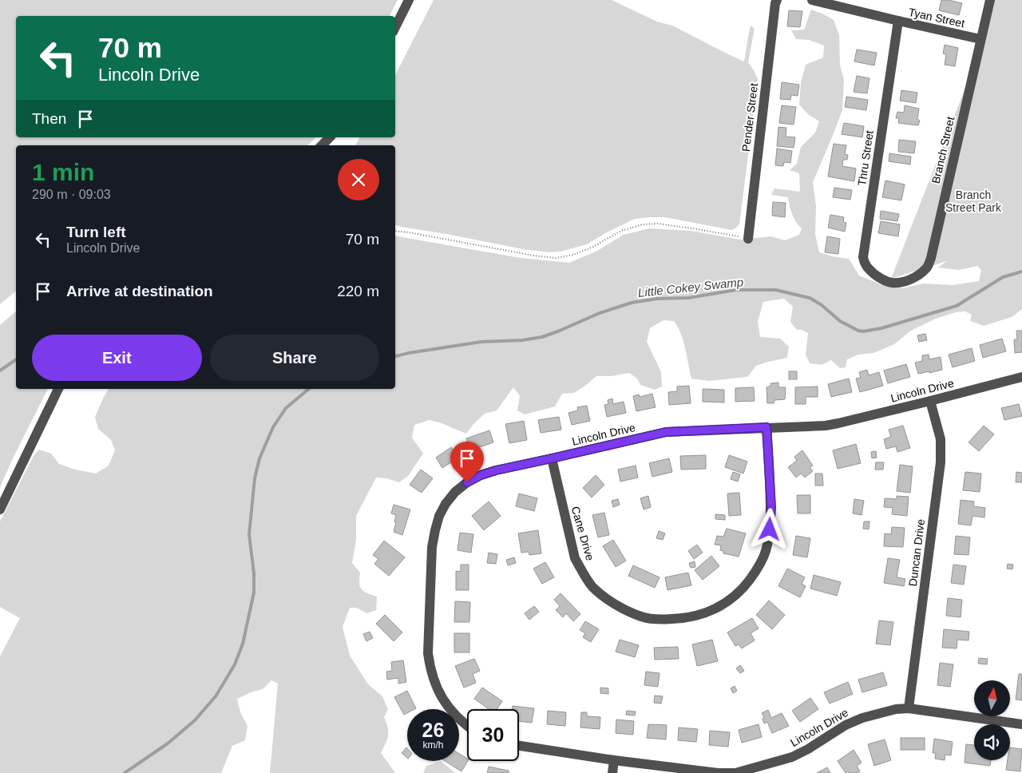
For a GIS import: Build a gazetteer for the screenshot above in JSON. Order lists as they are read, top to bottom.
{
  "streets": {
    "street": [
      "Tyan Street",
      "Pender Street",
      "Branch Street",
      "Thru Street",
      "Lincoln Drive",
      "Cane Drive",
      "Duncan Drive"
    ]
  },
  "crossings": [
    ["Tyan Street", "Branch Street"],
    ["Tyan Street", "Thru Street"],
    ["Branch Street", "Thru Street"],
    ["Lincoln Drive", "Cane Drive"],
    ["Lincoln Drive", "Duncan Drive"]
  ],
  "water": ["Little Cokey Swamp"],
  "parks": ["Branch Street Park"],
  "north": "top",
  "page": {
    "turn": ["70 m", "Lincoln Drive"],
    "then": "Then",
    "heading": ["1 min", "290 m · 09:03"],
    "list": [
      {
        "name": "Turn left",
        "note": "Lincoln Drive",
        "value": "70 m"
      },
      {
        "name": "Arrive at destination",
        "value": "220 m"
      }
    ],
    "buttons": ["Exit", "Share"],
    "speed": "26 km/h",
    "limit": "30"
  }
}
